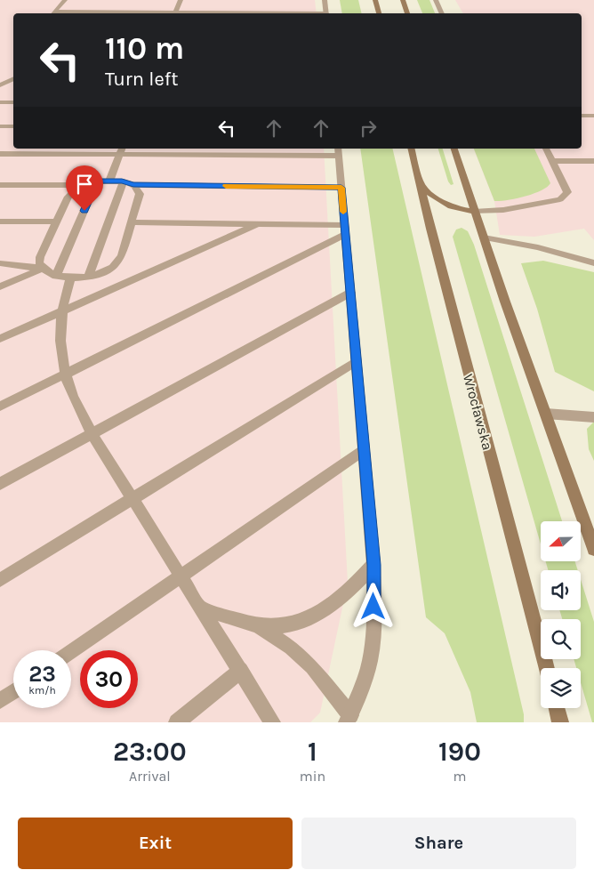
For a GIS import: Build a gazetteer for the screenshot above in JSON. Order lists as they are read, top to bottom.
{
  "streets": {
    "main road": ["Wrocławska"]
  },
  "north": "left",
  "page": {
    "turn": ["110 m", "Turn left"],
    "speed": "23 km/h",
    "limit": "30",
    "eta": [
      "23:00",
      "Arrival",
      "1",
      "min",
      "190",
      "m"
    ],
    "buttons": ["Exit", "Share"]
  }
}
